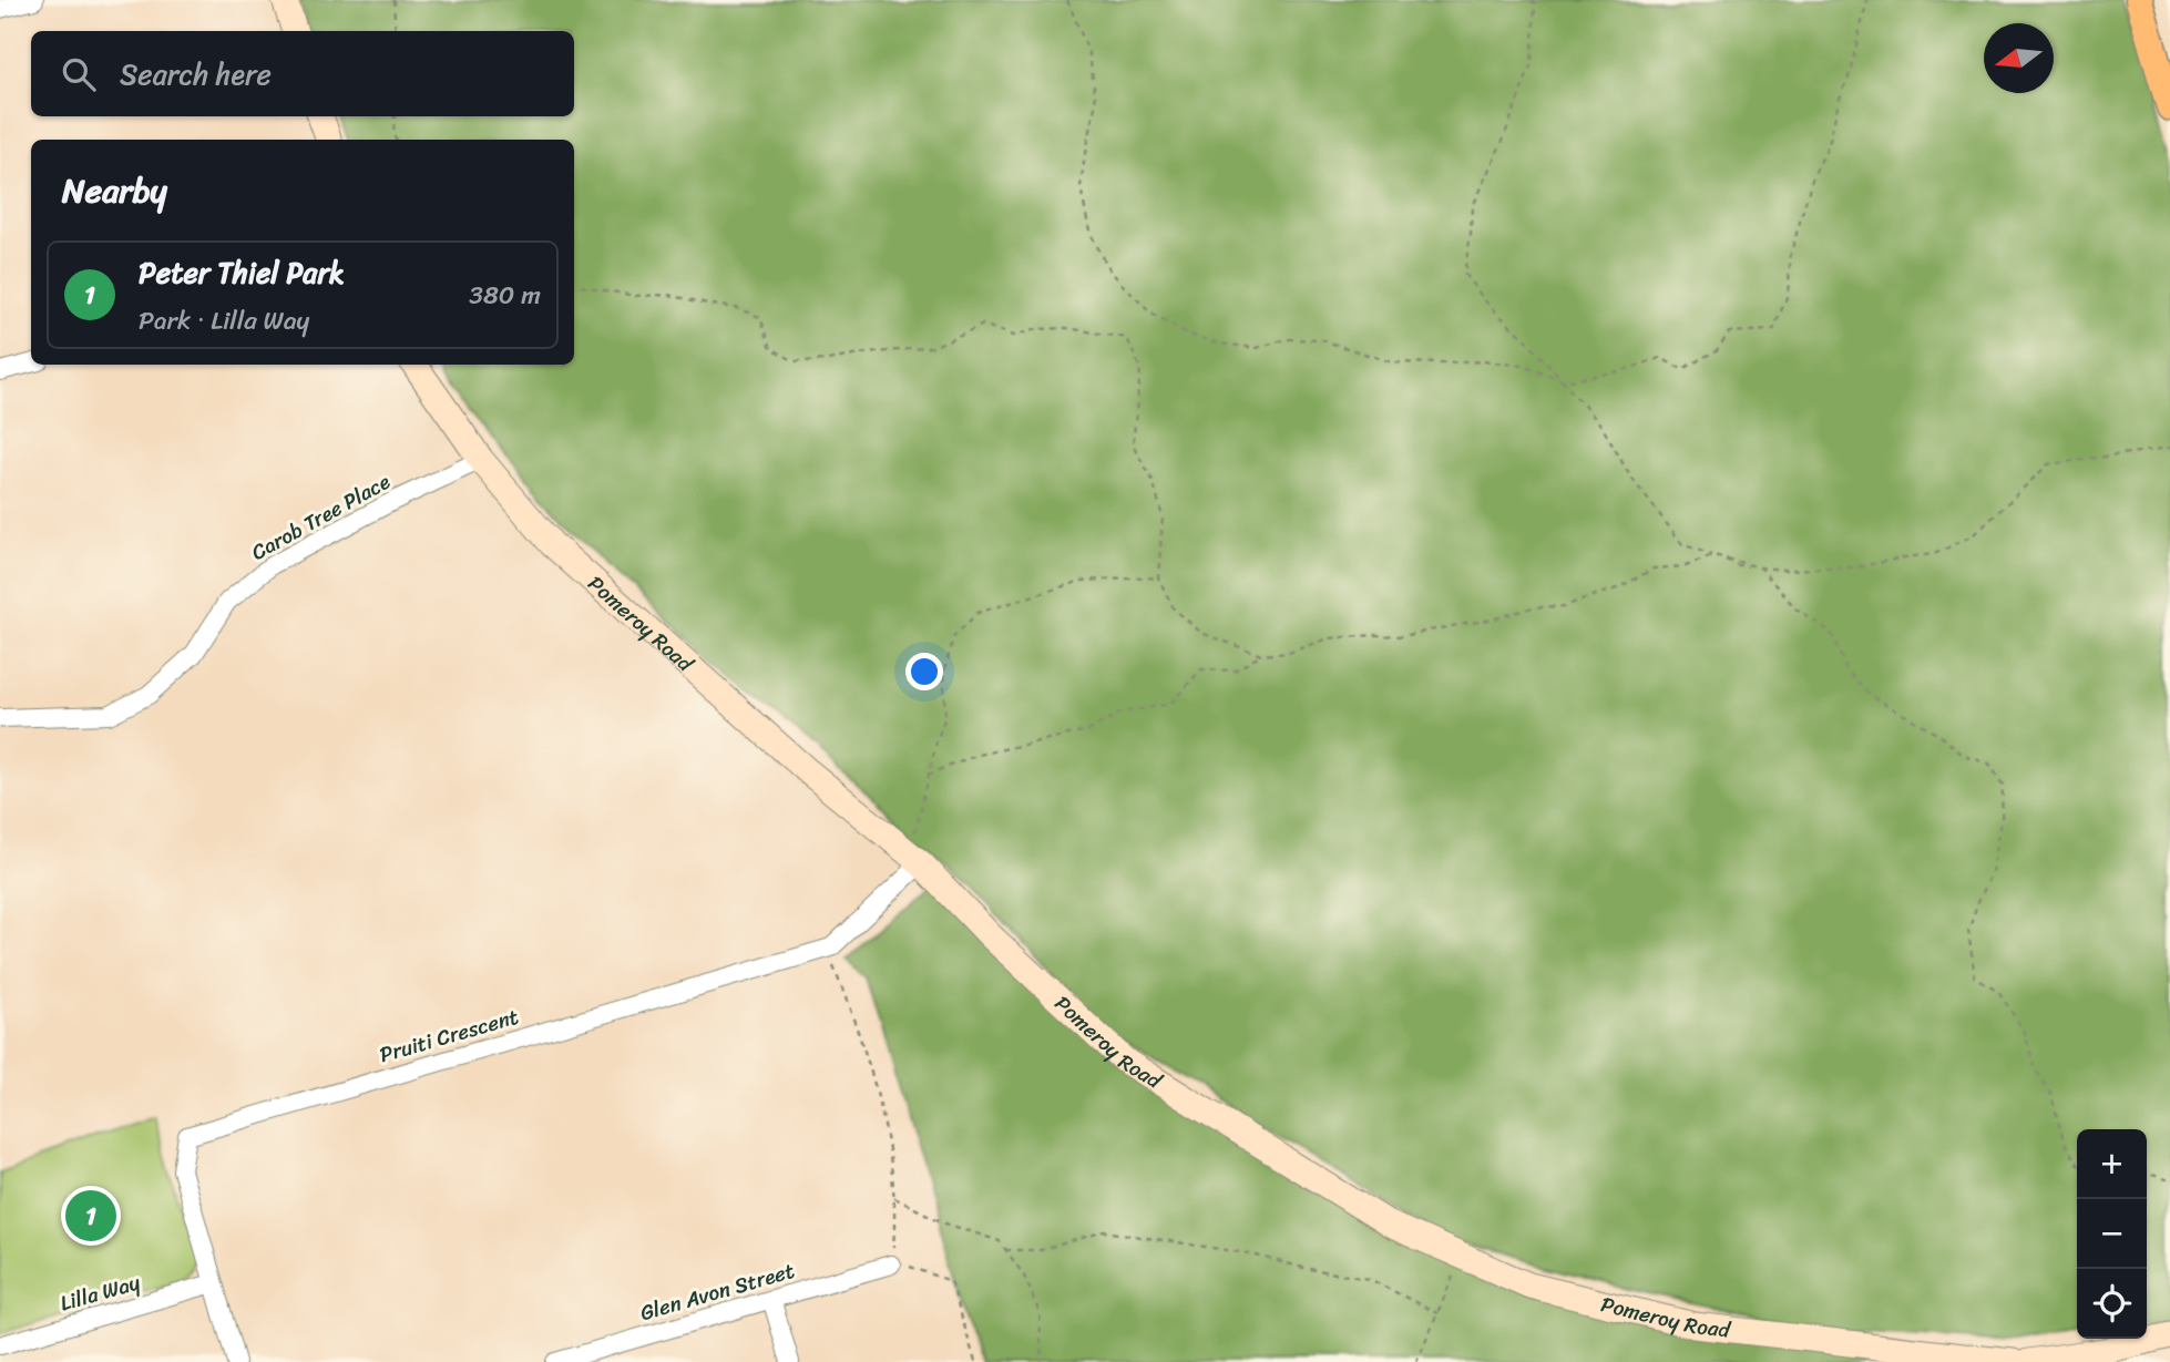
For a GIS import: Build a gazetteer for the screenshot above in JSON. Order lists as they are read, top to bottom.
{
  "streets": {
    "street": [
      "Carob Tree Place",
      "Pomeroy Road",
      "Pruiti Crescent",
      "Glen Avon Street",
      "Lilla Way"
    ]
  },
  "crossings": [
    ["Carob Tree Place", "Pomeroy Road"],
    ["Pomeroy Road", "Pruiti Crescent"],
    ["Pruiti Crescent", "Lilla Way"]
  ],
  "north": "left",
  "page": {
    "search": "Search here",
    "heading": "Nearby",
    "list": [
      {
        "mark": "1",
        "name": "Peter Thiel Park",
        "note": "Park · Lilla Way",
        "value": "380 m"
      }
    ],
    "map_buttons": ["+", "−"],
    "pins": "1"
  }
}
